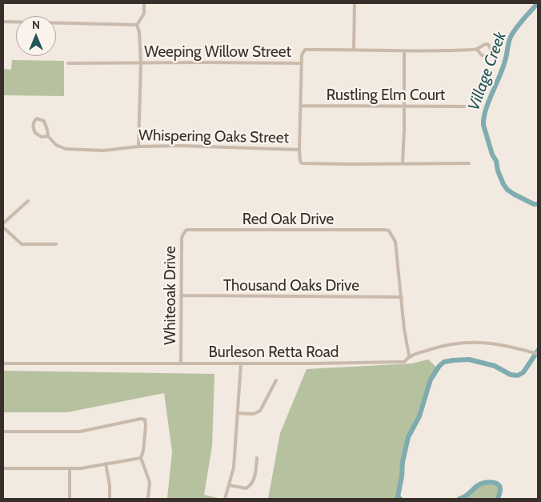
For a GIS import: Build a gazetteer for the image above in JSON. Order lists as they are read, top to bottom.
{
  "streets": {
    "street": [
      "Weeping Willow Street",
      "Rustling Elm Court",
      "Whispering Oaks Street",
      "Red Oak Drive",
      "Thousand Oaks Drive",
      "Whiteoak Drive",
      "Burleson Retta Road"
    ]
  },
  "crossings": [
    ["Red Oak Drive", "Thousand Oaks Drive"],
    ["Red Oak Drive", "Whiteoak Drive"],
    ["Thousand Oaks Drive", "Whiteoak Drive"],
    ["Whiteoak Drive", "Burleson Retta Road"]
  ],
  "water": ["Village Creek"],
  "north": "top"
}
